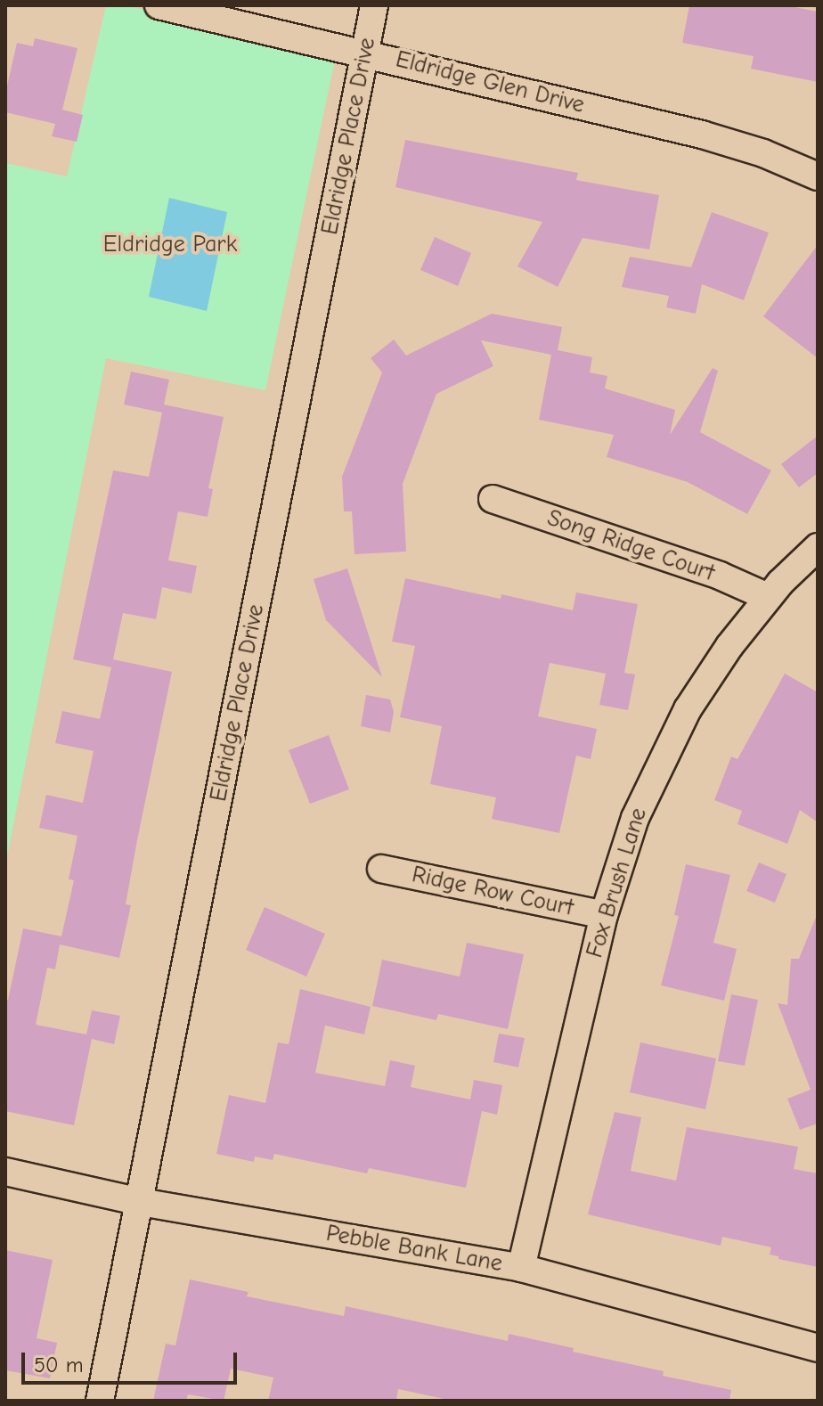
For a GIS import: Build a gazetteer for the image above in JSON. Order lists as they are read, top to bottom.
{
  "streets": {
    "street": [
      "Eldridge Glen Drive",
      "Eldridge Place Drive",
      "Song Ridge Court",
      "Fox Brush Lane",
      "Ridge Row Court",
      "Pebble Bank Lane"
    ]
  },
  "crossings": [
    ["Eldridge Glen Drive", "Eldridge Place Drive"],
    ["Eldridge Place Drive", "Pebble Bank Lane"],
    ["Song Ridge Court", "Fox Brush Lane"],
    ["Fox Brush Lane", "Ridge Row Court"],
    ["Fox Brush Lane", "Pebble Bank Lane"]
  ],
  "parks": ["Eldridge Park"],
  "scale_bar": "50 m"
}
